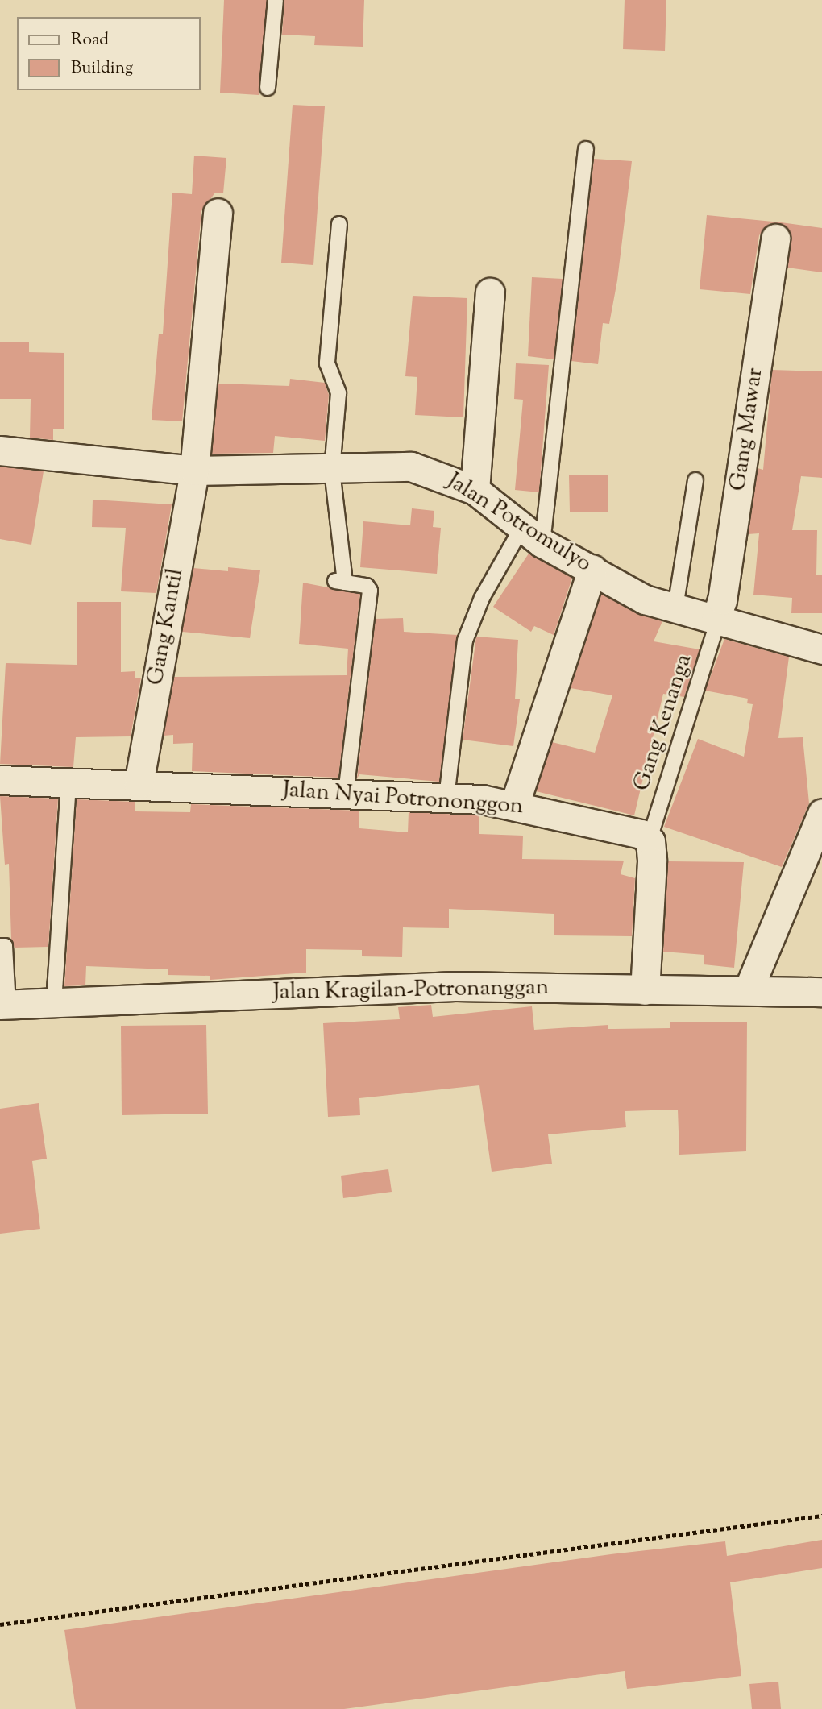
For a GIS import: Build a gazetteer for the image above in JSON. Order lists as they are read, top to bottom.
{
  "streets": {
    "street": [
      "Gang Mawar",
      "Jalan Potromulyo",
      "Gang Kantil",
      "Jalan Nyai Potrononggon",
      "Jalan Kragilan-Potronanggan"
    ],
    "lane": ["Gang Kenanga"]
  },
  "crossings": [
    ["Gang Mawar", "Jalan Potromulyo"],
    ["Gang Mawar", "Gang Kenanga"],
    ["Jalan Potromulyo", "Gang Kantil"],
    ["Jalan Potromulyo", "Gang Kenanga"],
    ["Gang Kantil", "Jalan Nyai Potrononggon"],
    ["Gang Kenanga", "Jalan Nyai Potrononggon"]
  ],
  "legend": ["Road", "Building"]
}
